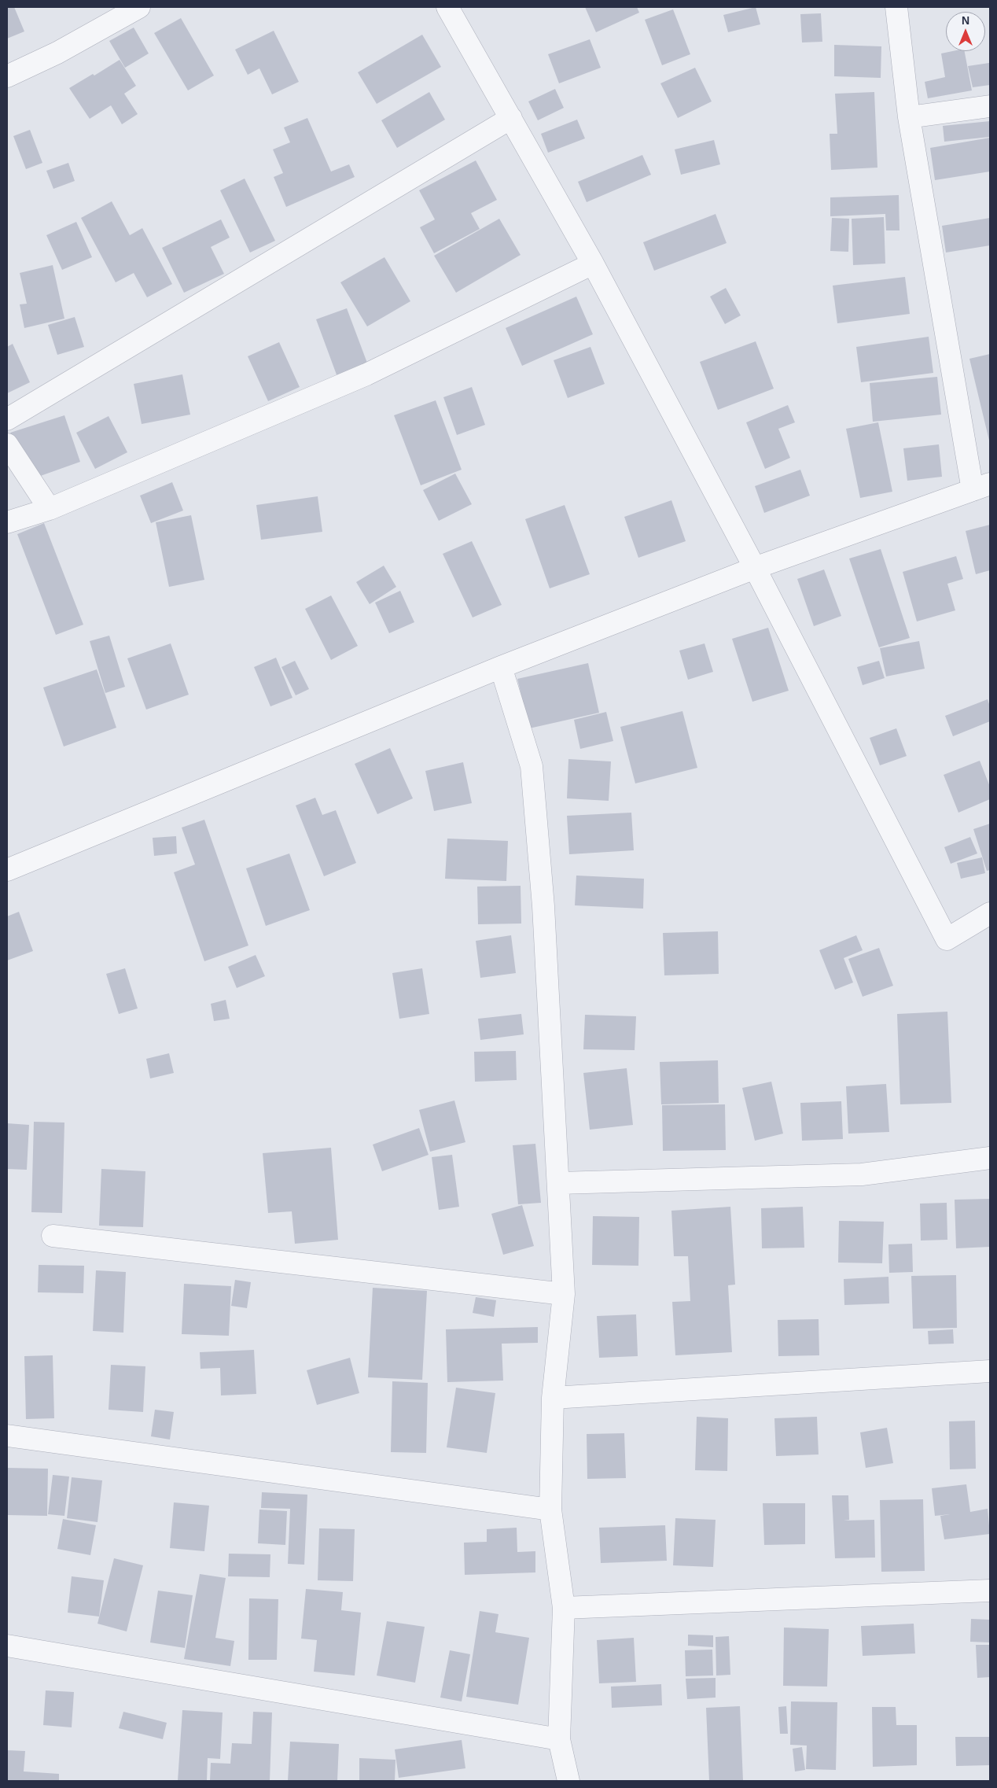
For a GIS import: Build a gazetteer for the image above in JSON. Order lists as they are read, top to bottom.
{
  "north": "top"
}
